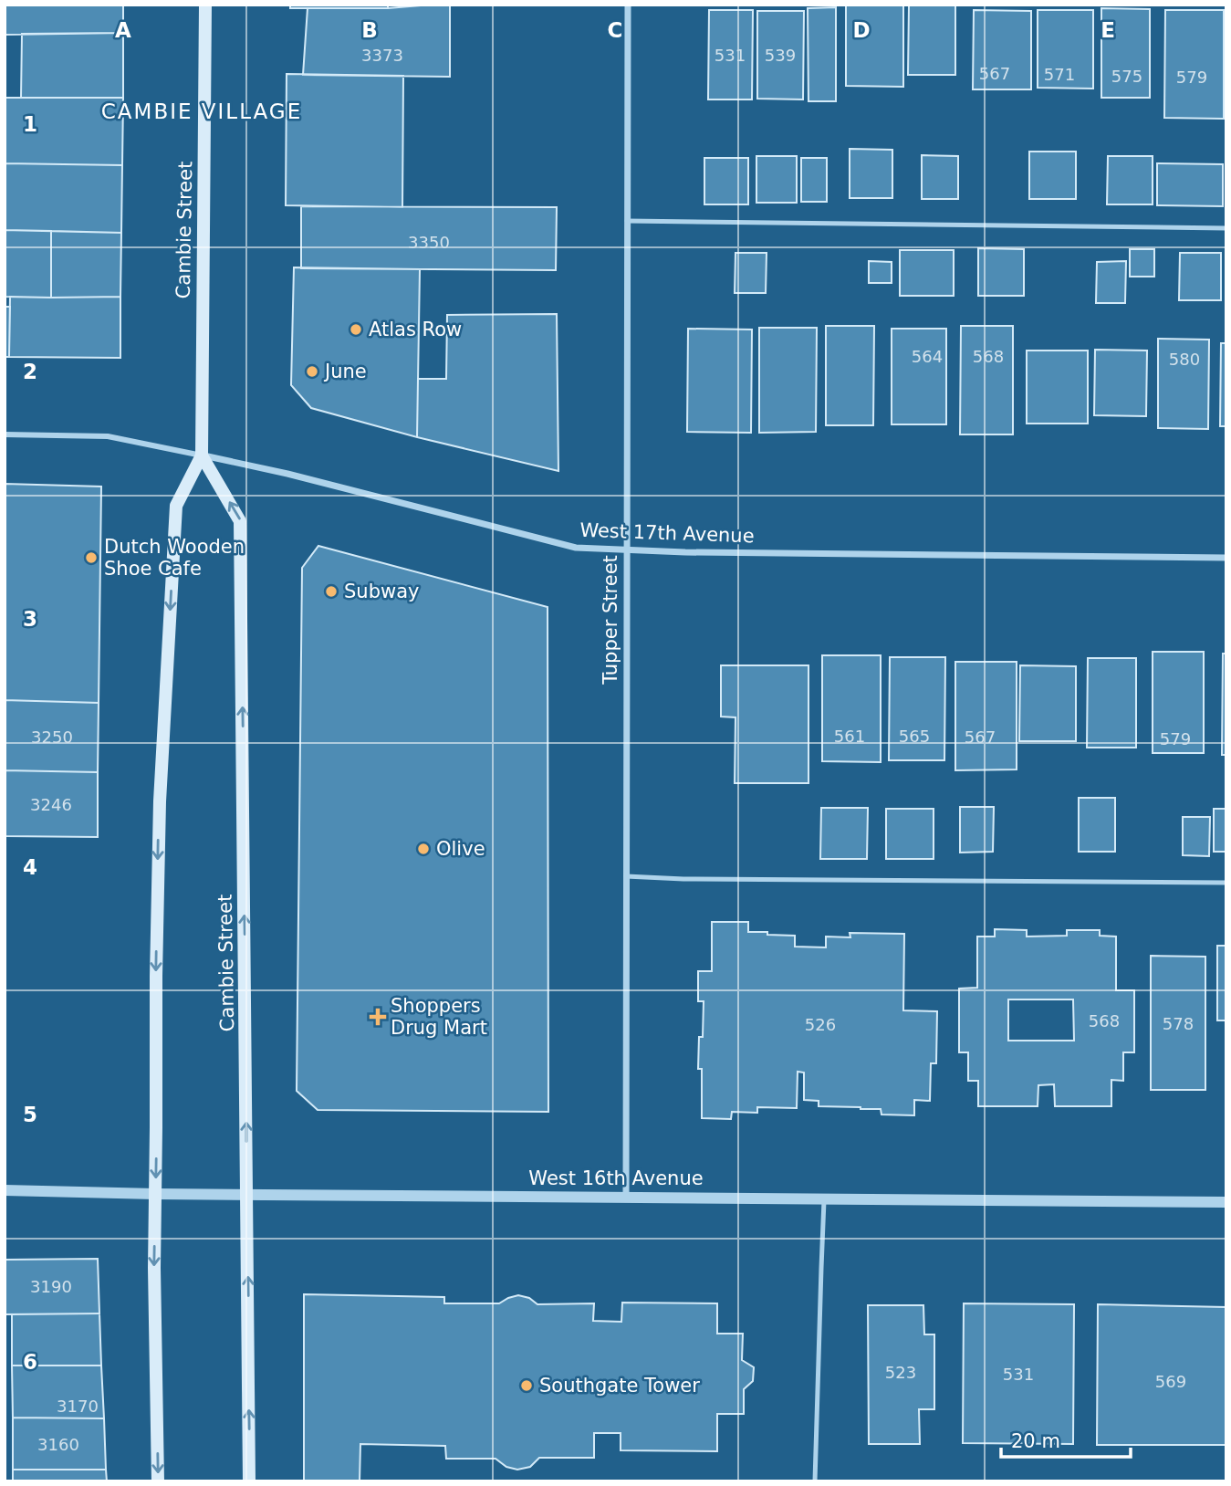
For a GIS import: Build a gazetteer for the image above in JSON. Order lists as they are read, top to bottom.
{
  "streets": {
    "main road": ["Cambie Street"],
    "street": ["West 17th Avenue", "Tupper Street", "West 16th Avenue"]
  },
  "crossings": [
    ["Cambie Street", "West 17th Avenue"],
    ["Cambie Street", "West 16th Avenue"],
    ["West 17th Avenue", "Tupper Street"],
    ["Tupper Street", "West 16th Avenue"]
  ],
  "districts": ["CAMBIE VILLAGE"],
  "places": {
    "other": [
      "Atlas Row",
      "June",
      "Dutch Wooden Shoe Cafe",
      "Subway",
      "Olive",
      "Southgate Tower"
    ],
    "health": ["Shoppers Drug Mart"]
  },
  "house_numbers": [
    "3373",
    "531",
    "539",
    "567",
    "571",
    "575",
    "579",
    "3350",
    "564",
    "568",
    "580",
    "561",
    "565",
    "3250",
    "567",
    "579",
    "3246",
    "568",
    "578",
    "526",
    "3190",
    "523",
    "531",
    "569",
    "3170",
    "3160"
  ],
  "scale_bar": "20 m",
  "grid": {
    "columns": [
      "A",
      "B",
      "C",
      "D",
      "E"
    ],
    "rows": [
      "1",
      "2",
      "3",
      "4",
      "5",
      "6"
    ]
  }
}
